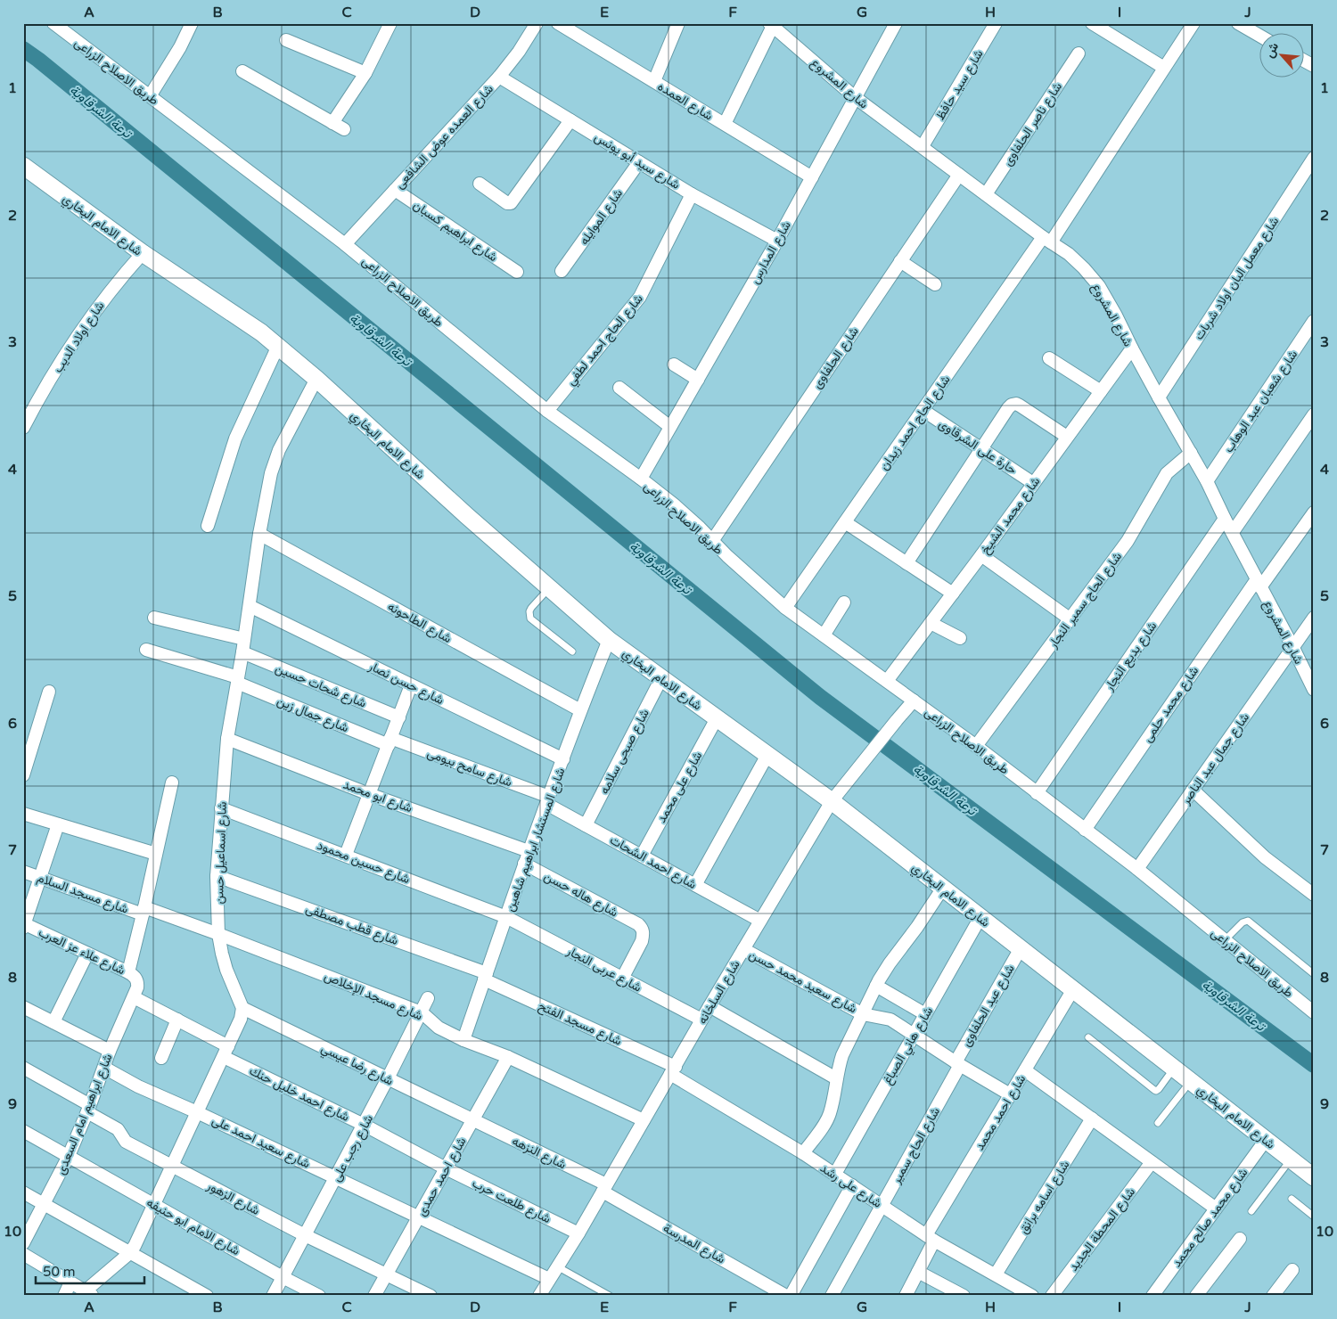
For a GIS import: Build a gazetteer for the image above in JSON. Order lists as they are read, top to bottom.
{
  "streets": {
    "street": [
      "طريق الاصلاح الزراعى",
      "شارع المشروع",
      "شارع سيد حافظ",
      "شارع العمده",
      "شارع ناصر الحلفاوى",
      "شارع العمده عوض الشافعى",
      "شارع سيد أبو يونس",
      "شارع الموايله",
      "شارع الامام البخاري",
      "شارع ابراهيم كسبان",
      "شارع المدارس",
      "شارع معمل البان اولاد شربات",
      "شارع اولاد الديب",
      "شارع الحاج احمد لطفي",
      "شارع الحلفاوى",
      "شارع شعبان عبد الوهاب",
      "شارع الحاج احمد زيدان",
      "حارة على الشرقاوى",
      "شارع محمد الشيخ",
      "شارع الحاج سمير النجار",
      "شارع الطاحونه",
      "شارع بديع النجار",
      "شارع حسن نصار",
      "شارع شحات حسين",
      "شارع محمد حلمى",
      "شارع جمال زين",
      "شارع صبحى سلامه",
      "شارع جمال عبد الناصر",
      "شارع سامح بيومى",
      "شارع على محمد",
      "شارع ابو محمد",
      "شارع المستشار ابراهيم شاهين",
      "شارع اسماعيل حسن",
      "شارع حسين محمود",
      "شارع احمد الشحات",
      "شارع مسجد السلام",
      "شارع هاله حسن",
      "شارع قطب مصطفى",
      "شارع علاء عز العرب",
      "شارع عربى النجار",
      "شارع سعيد محمد حسن",
      "شارع السلخانه",
      "شارع مسجد الإخلاص",
      "شارع عيد الحلفاوى",
      "شارع مسجد الفتح",
      "شارع هاني الصباغ",
      "شارع رضا عيسي",
      "شارع احمد خليل حنك",
      "شارع احمد محمد",
      "شارع ابراهيم امام السعدى",
      "شارع سعيد احمد على",
      "شارع الحاج سمير",
      "شارع رجب على",
      "شارع النزهه",
      "شارع احمد حمدى",
      "شارع على رشد",
      "شارع اسامه برانق",
      "شارع الزهور",
      "شارع طلعت حرب",
      "شارع محمد صالح محمد",
      "شارع الامام ابو حنيفه",
      "شارع المحطة الجديد",
      "شارع المدرسة"
    ]
  },
  "crossings": [
    ["طريق الاصلاح الزراعى", "شارع العمده عوض الشافعى"],
    ["طريق الاصلاح الزراعى", "شارع المدارس"],
    ["طريق الاصلاح الزراعى", "شارع الحاج احمد لطفي"],
    ["طريق الاصلاح الزراعى", "شارع الحلفاوى"],
    ["طريق الاصلاح الزراعى", "شارع الحاج احمد زيدان"],
    ["طريق الاصلاح الزراعى", "شارع محمد الشيخ"],
    ["طريق الاصلاح الزراعى", "شارع الحاج سمير النجار"],
    ["طريق الاصلاح الزراعى", "شارع بديع النجار"],
    ["طريق الاصلاح الزراعى", "شارع محمد حلمى"],
    ["طريق الاصلاح الزراعى", "شارع جمال عبد الناصر"],
    ["طريق الاصلاح الزراعى", "شارع السلخانه"],
    ["شارع المشروع", "شارع سيد حافظ"],
    ["شارع المشروع", "شارع ناصر الحلفاوى"],
    ["شارع المشروع", "شارع المدارس"],
    ["شارع المشروع", "شارع معمل البان اولاد شربات"],
    ["شارع المشروع", "شارع الحلفاوى"],
    ["شارع المشروع", "شارع شعبان عبد الوهاب"],
    ["شارع المشروع", "شارع الحاج احمد زيدان"],
    ["شارع المشروع", "شارع محمد الشيخ"],
    ["شارع المشروع", "شارع الحاج سمير النجار"],
    ["شارع المشروع", "شارع بديع النجار"],
    ["شارع المشروع", "شارع محمد حلمى"],
    ["شارع المشروع", "شارع جمال عبد الناصر"],
    ["شارع العمده", "شارع المدارس"],
    ["شارع العمده عوض الشافعى", "شارع سيد أبو يونس"],
    ["شارع العمده عوض الشافعى", "شارع ابراهيم كسبان"],
    ["شارع سيد أبو يونس", "شارع الموايله"],
    ["شارع سيد أبو يونس", "شارع المدارس"],
    ["شارع سيد أبو يونس", "شارع الحاج احمد لطفي"],
    ["شارع الامام البخاري", "شارع اولاد الديب"],
    ["شارع الامام البخاري", "شارع صبحى سلامه"],
    ["شارع الامام البخاري", "شارع على محمد"],
    ["شارع الامام البخاري", "شارع المستشار ابراهيم شاهين"],
    ["شارع الامام البخاري", "شارع اسماعيل حسن"],
    ["شارع الامام البخاري", "شارع السلخانه"],
    ["شارع الامام البخاري", "شارع عيد الحلفاوى"],
    ["شارع الامام البخاري", "شارع هاني الصباغ"],
    ["شارع الامام البخاري", "شارع احمد محمد"],
    ["شارع الامام البخاري", "شارع محمد صالح محمد"],
    ["شارع الحاج احمد زيدان", "حارة على الشرقاوى"],
    ["حارة على الشرقاوى", "شارع محمد الشيخ"],
    ["شارع الطاحونه", "شارع المستشار ابراهيم شاهين"],
    ["شارع الطاحونه", "شارع اسماعيل حسن"],
    ["شارع حسن نصار", "شارع المستشار ابراهيم شاهين"],
    ["شارع حسن نصار", "شارع اسماعيل حسن"],
    ["شارع شحات حسين", "شارع اسماعيل حسن"],
    ["شارع جمال زين", "شارع سامح بيومى"],
    ["شارع جمال زين", "شارع اسماعيل حسن"],
    ["شارع صبحى سلامه", "شارع احمد الشحات"],
    ["شارع سامح بيومى", "شارع المستشار ابراهيم شاهين"],
    ["شارع سامح بيومى", "شارع احمد الشحات"],
    ["شارع على محمد", "شارع احمد الشحات"],
    ["شارع ابو محمد", "شارع المستشار ابراهيم شاهين"],
    ["شارع ابو محمد", "شارع اسماعيل حسن"],
    ["شارع المستشار ابراهيم شاهين", "شارع حسين محمود"],
    ["شارع المستشار ابراهيم شاهين", "شارع احمد الشحات"],
    ["شارع المستشار ابراهيم شاهين", "شارع هاله حسن"],
    ["شارع المستشار ابراهيم شاهين", "شارع قطب مصطفى"],
    ["شارع المستشار ابراهيم شاهين", "شارع عربى النجار"],
    ["شارع المستشار ابراهيم شاهين", "شارع مسجد الإخلاص"],
    ["شارع المستشار ابراهيم شاهين", "شارع مسجد الفتح"],
    ["شارع اسماعيل حسن", "شارع حسين محمود"],
    ["شارع اسماعيل حسن", "شارع قطب مصطفى"],
    ["شارع اسماعيل حسن", "شارع مسجد الإخلاص"],
    ["شارع اسماعيل حسن", "شارع رضا عيسي"],
    ["شارع حسين محمود", "شارع عربى النجار"],
    ["شارع احمد الشحات", "شارع السلخانه"],
    ["شارع مسجد السلام", "شارع مسجد الإخلاص"],
    ["شارع هاله حسن", "شارع عربى النجار"],
    ["شارع قطب مصطفى", "شارع مسجد الفتح"],
    ["شارع علاء عز العرب", "شارع ابراهيم امام السعدى"],
    ["شارع عربى النجار", "شارع السلخانه"],
    ["شارع سعيد محمد حسن", "شارع السلخانه"],
    ["شارع سعيد محمد حسن", "شارع عيد الحلفاوى"],
    ["شارع سعيد محمد حسن", "شارع هاني الصباغ"],
    ["شارع سعيد محمد حسن", "شارع احمد محمد"],
    ["شارع سعيد محمد حسن", "شارع الحاج سمير"],
    ["شارع السلخانه", "شارع مسجد الإخلاص"],
    ["شارع السلخانه", "شارع مسجد الفتح"],
    ["شارع السلخانه", "شارع سعيد احمد على"],
    ["شارع السلخانه", "شارع النزهه"],
    ["شارع السلخانه", "شارع على رشد"],
    ["شارع السلخانه", "شارع طلعت حرب"],
    ["شارع السلخانه", "شارع المدرسة"],
    ["شارع مسجد الإخلاص", "شارع رجب على"],
    ["شارع مسجد الإخلاص", "شارع احمد حمدى"],
    ["شارع عيد الحلفاوى", "شارع الحاج سمير"],
    ["شارع مسجد الفتح", "شارع على رشد"],
    ["شارع هاني الصباغ", "شارع على رشد"],
    ["شارع رضا عيسي", "شارع رجب على"],
    ["شارع رضا عيسي", "شارع النزهه"],
    ["شارع رضا عيسي", "شارع احمد حمدى"],
    ["شارع احمد خليل حنك", "شارع ابراهيم امام السعدى"],
    ["شارع احمد خليل حنك", "شارع رجب على"],
    ["شارع احمد خليل حنك", "شارع احمد حمدى"],
    ["شارع احمد خليل حنك", "شارع طلعت حرب"],
    ["شارع احمد محمد", "شارع على رشد"],
    ["شارع ابراهيم امام السعدى", "شارع سعيد احمد على"],
    ["شارع ابراهيم امام السعدى", "شارع الزهور"],
    ["شارع ابراهيم امام السعدى", "شارع الامام ابو حنيفه"],
    ["شارع سعيد احمد على", "شارع رجب على"],
    ["شارع سعيد احمد على", "شارع احمد حمدى"],
    ["شارع الحاج سمير", "شارع على رشد"],
    ["شارع رجب على", "شارع الزهور"],
    ["شارع رجب على", "شارع الامام ابو حنيفه"],
    ["شارع النزهه", "شارع احمد حمدى"],
    ["شارع النزهه", "شارع المدرسة"],
    ["شارع احمد حمدى", "شارع الزهور"],
    ["شارع احمد حمدى", "شارع طلعت حرب"],
    ["شارع على رشد", "شارع اسامه برانق"]
  ],
  "water": ["ترعة الشرقاوية"],
  "scale_bar": "50 m",
  "north": "top left",
  "grid": {
    "columns": [
      "A",
      "B",
      "C",
      "D",
      "E",
      "F",
      "G",
      "H",
      "I",
      "J"
    ],
    "rows": [
      "1",
      "2",
      "3",
      "4",
      "5",
      "6",
      "7",
      "8",
      "9",
      "10"
    ]
  }
}
